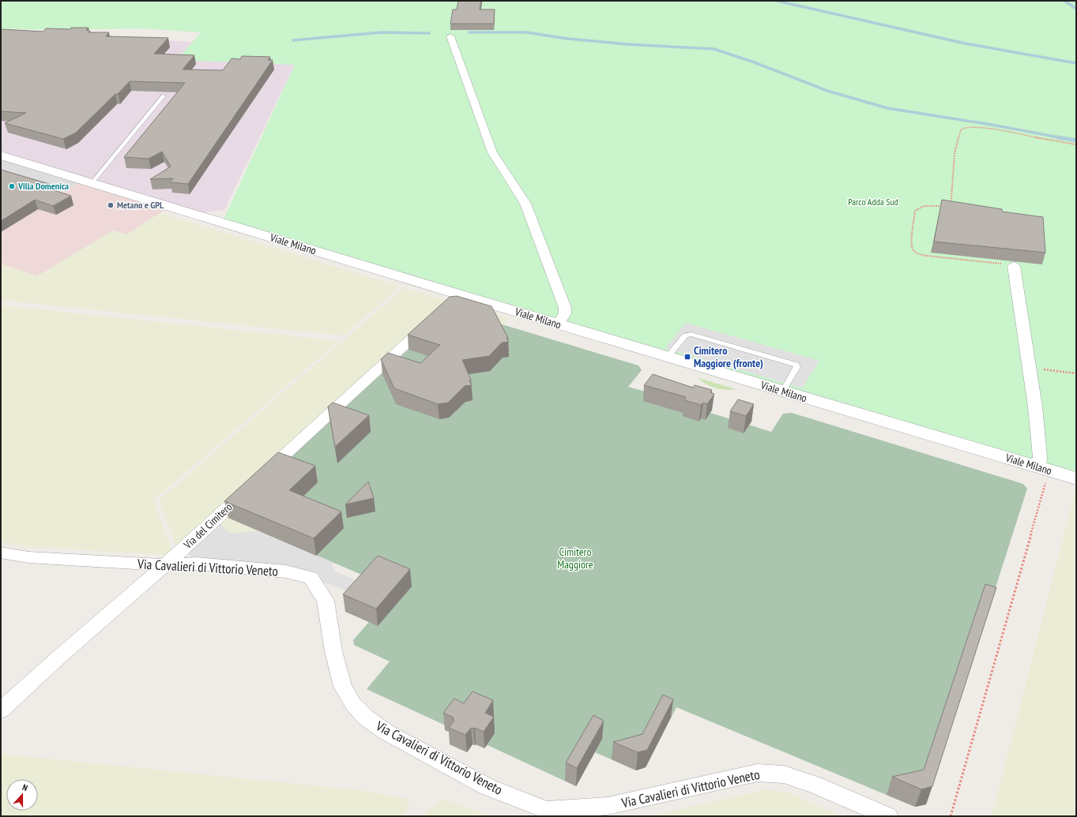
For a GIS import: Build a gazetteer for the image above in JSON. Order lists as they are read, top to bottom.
{
  "streets": {
    "street": ["Viale Milano", "Via del Cimitero", "Via Cavalieri di Vittorio Veneto"]
  },
  "crossings": [
    ["Via del Cimitero", "Via Cavalieri di Vittorio Veneto"]
  ],
  "parks": ["Parco Adda Sud", "Cimitero Maggiore"],
  "places": {
    "other": ["Villa Domenica", "Metano e GPL"],
    "transit": ["Cimitero Maggiore (fronte)"]
  },
  "north": "top"
}
